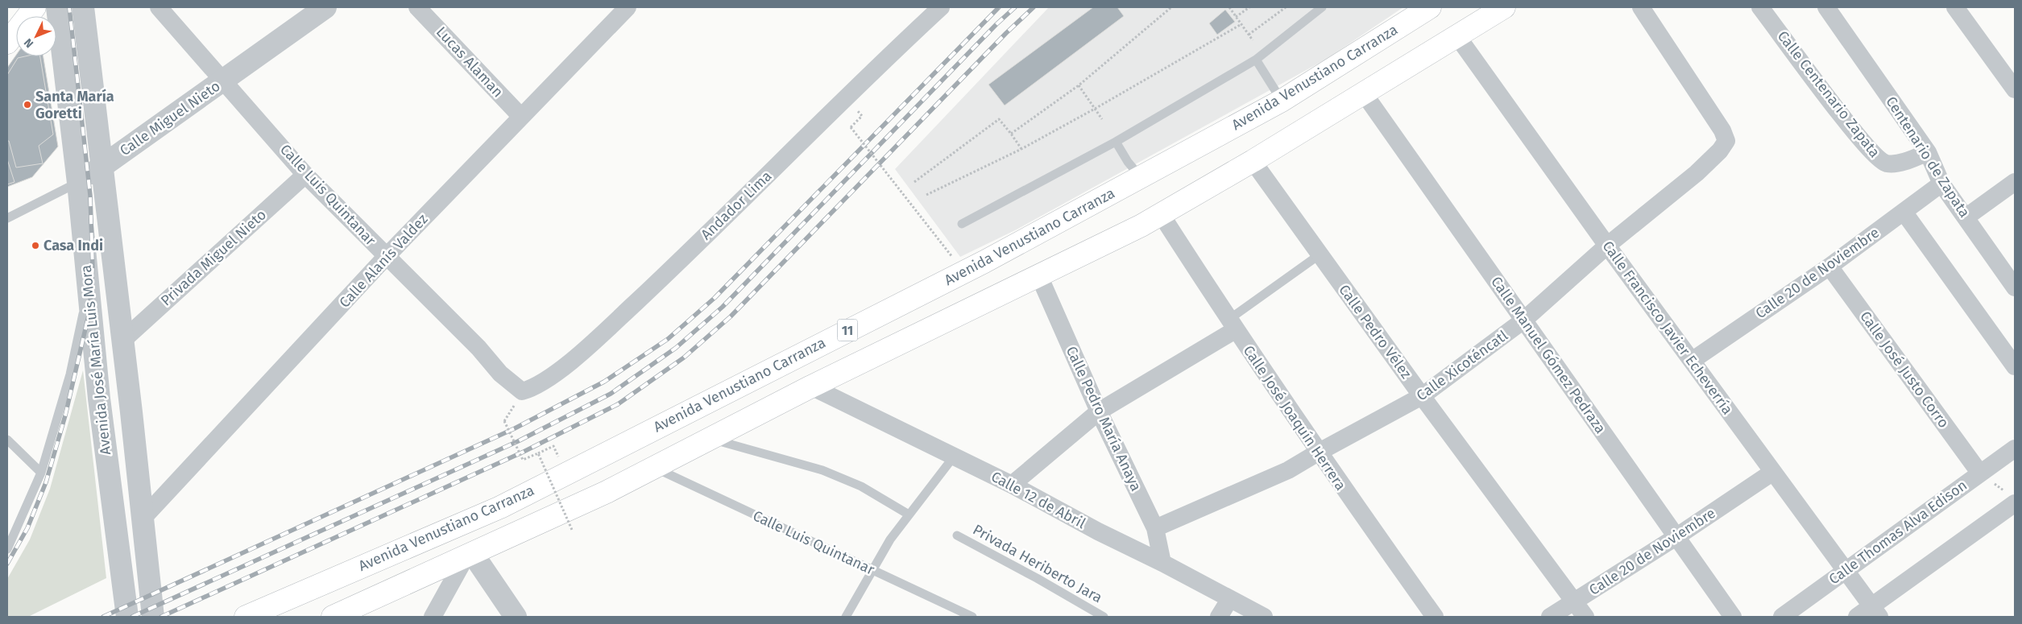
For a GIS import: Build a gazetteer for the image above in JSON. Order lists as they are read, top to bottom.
{
  "streets": {
    "main road": ["Avenida Venustiano Carranza", "11"],
    "street": [
      "Lucas Alaman",
      "Calle Centenario Zapata",
      "Calle Miguel Nieto",
      "Centenario de Zapata",
      "Calle Luis Quintanar",
      "Andador Lima",
      "Privada Miguel Nieto",
      "Calle Alanís Valdez",
      "Calle 20 de Noviembre",
      "Calle Francisco Javier Echeverría",
      "Calle Pedro Vélez",
      "Calle Manuel Gómez Pedraza",
      "Avenida José María Luis Mora",
      "Calle Xicoténcatl",
      "Calle José Justo Corro",
      "Calle José Joaquín Herrera",
      "Calle Pedro María Anaya",
      "Calle 12 de Abril",
      "Calle Thomas Alva Edison"
    ],
    "lane": ["Privada Heriberto Jara"]
  },
  "crossings": [
    ["Lucas Alaman", "Calle Alanís Valdez"],
    ["Calle Centenario Zapata", "Centenario de Zapata"],
    ["Calle Miguel Nieto", "Calle Luis Quintanar"],
    ["Calle Miguel Nieto", "Avenida José María Luis Mora"],
    ["Centenario de Zapata", "Calle 20 de Noviembre"],
    ["Calle Luis Quintanar", "Andador Lima"],
    ["Calle Luis Quintanar", "Privada Miguel Nieto"],
    ["Calle Luis Quintanar", "Calle Alanís Valdez"],
    ["Calle Luis Quintanar", "11"],
    ["Privada Miguel Nieto", "Avenida José María Luis Mora"],
    ["Calle Alanís Valdez", "Avenida José María Luis Mora"],
    ["Calle 20 de Noviembre", "Calle Francisco Javier Echeverría"],
    ["Calle 20 de Noviembre", "Calle Pedro Vélez"],
    ["Calle 20 de Noviembre", "Calle Manuel Gómez Pedraza"],
    ["Calle 20 de Noviembre", "Calle José Justo Corro"],
    ["Calle Francisco Javier Echeverría", "11"],
    ["Calle Francisco Javier Echeverría", "Calle Xicoténcatl"],
    ["Calle Francisco Javier Echeverría", "Calle Thomas Alva Edison"],
    ["11", "Calle Pedro Vélez"],
    ["11", "Calle Manuel Gómez Pedraza"],
    ["11", "Calle José Joaquín Herrera"],
    ["11", "Calle Pedro María Anaya"],
    ["11", "Calle 12 de Abril"],
    ["Calle Pedro Vélez", "Calle Xicoténcatl"],
    ["Calle Manuel Gómez Pedraza", "Calle Xicoténcatl"],
    ["Calle Xicoténcatl", "Calle José Joaquín Herrera"],
    ["Calle Xicoténcatl", "Calle Pedro María Anaya"],
    ["Calle José Justo Corro", "Calle Thomas Alva Edison"],
    ["Calle Pedro María Anaya", "Calle 12 de Abril"]
  ],
  "places": ["Santa María Goretti", "Casa Indi"],
  "north": "bottom left"
}
